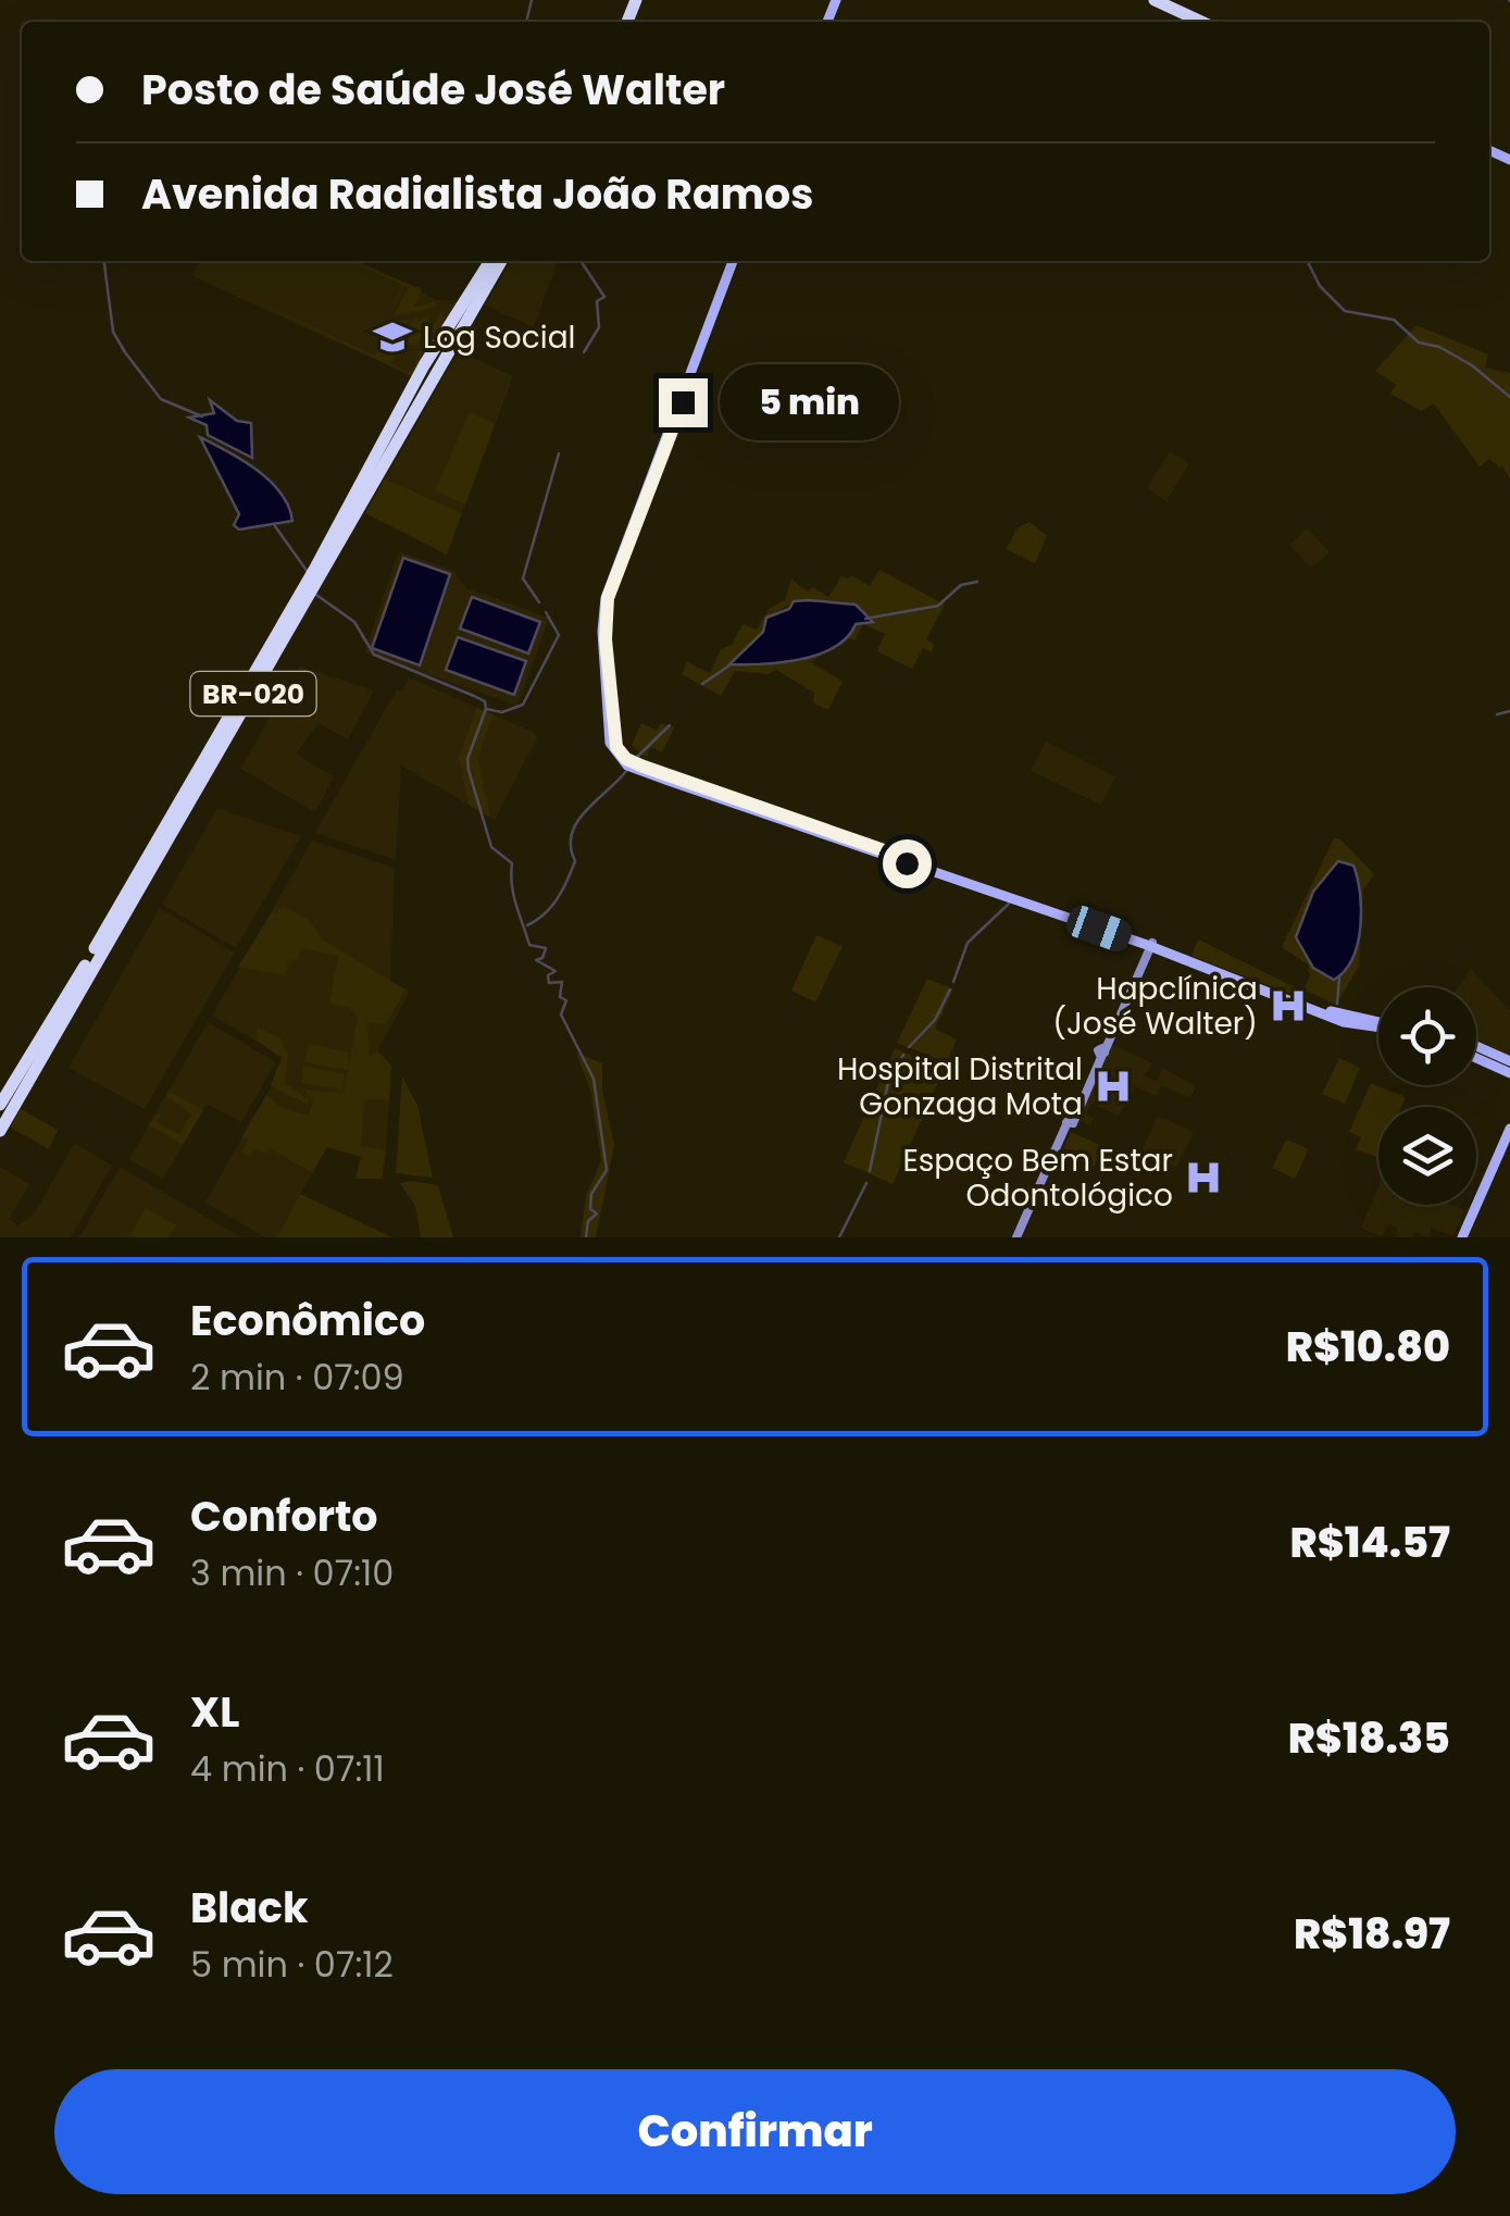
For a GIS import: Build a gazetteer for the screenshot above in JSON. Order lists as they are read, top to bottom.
{
  "streets": {
    "highway": ["BR-020"]
  },
  "places": {
    "school or university": ["Log Social"],
    "hospital": ["Hapclínica (José Walter)", "Hospital Distrital Gonzaga Mota", "Espaço Bem Estar Odontológico"]
  },
  "page": {
    "banner": ["Posto de Saúde José Walter", "Avenida Radialista João Ramos"],
    "bubble": "5 min",
    "list": [
      {
        "name": "Econômico",
        "note": "2 min · 07:09",
        "value": "R$10.80"
      },
      {
        "name": "Conforto",
        "note": "3 min · 07:10",
        "value": "R$14.57"
      },
      {
        "name": "XL",
        "note": "4 min · 07:11",
        "value": "R$18.35"
      },
      {
        "name": "Black",
        "note": "5 min · 07:12",
        "value": "R$18.97"
      }
    ],
    "buttons": "Confirmar"
  }
}
